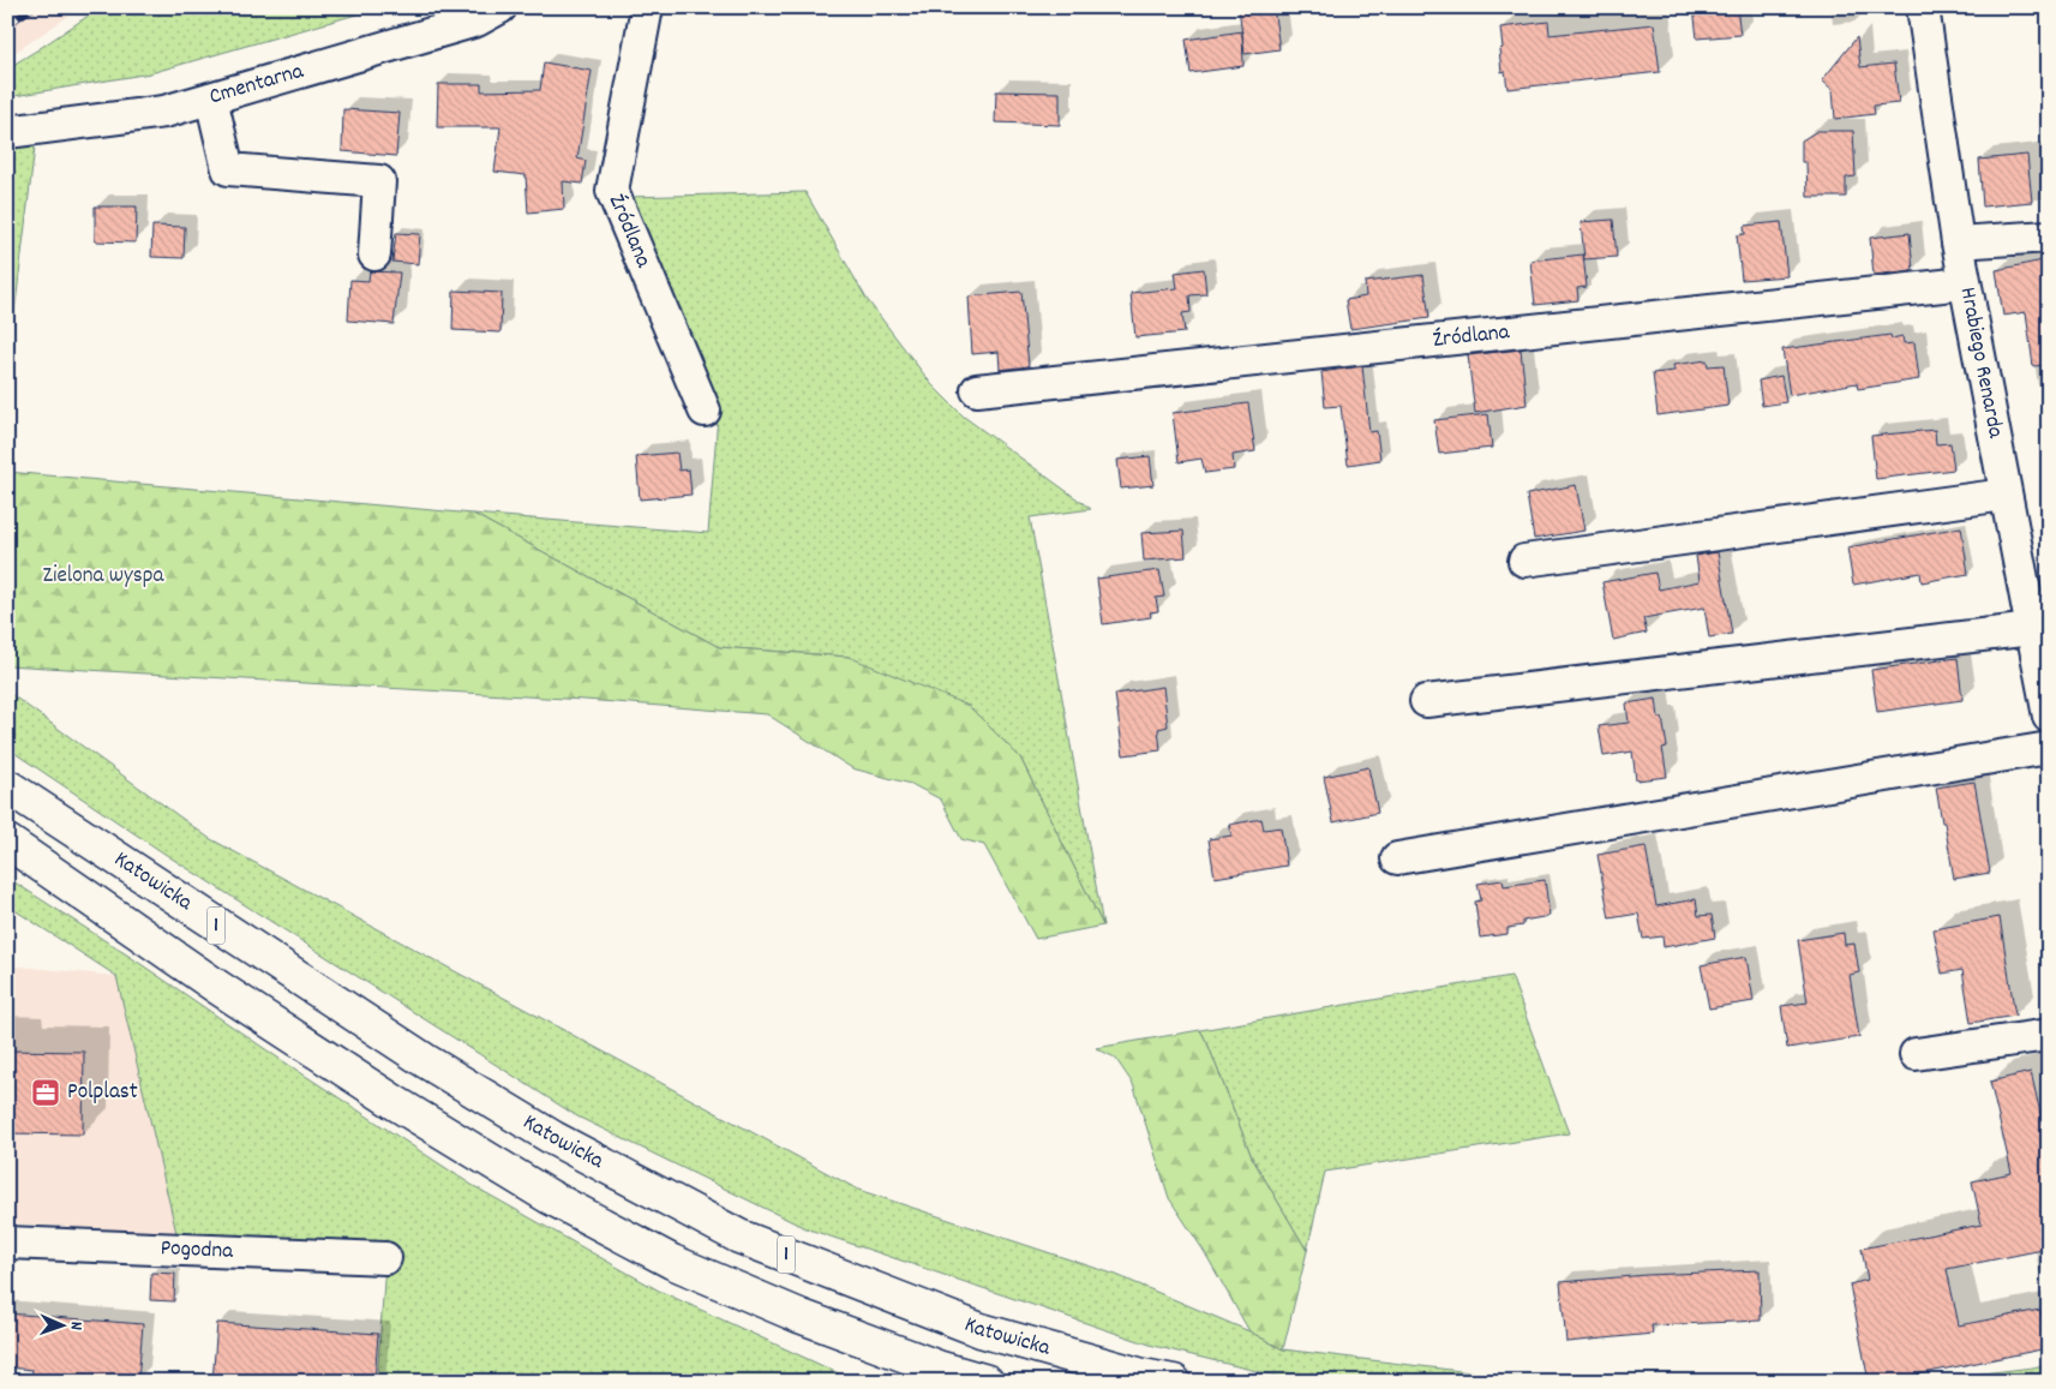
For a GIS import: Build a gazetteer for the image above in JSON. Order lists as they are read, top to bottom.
{
  "streets": {
    "main road": ["Katowicka", "1"],
    "street": [
      "Cmentarna",
      "Źródlana",
      "Hrabiego Renarda",
      "Pogodna"
    ]
  },
  "crossings": [
    ["Źródlana", "Hrabiego Renarda"]
  ],
  "parks": ["Zielona wyspa"],
  "places": {
    "office": ["Polplast"]
  },
  "north": "right"
}
